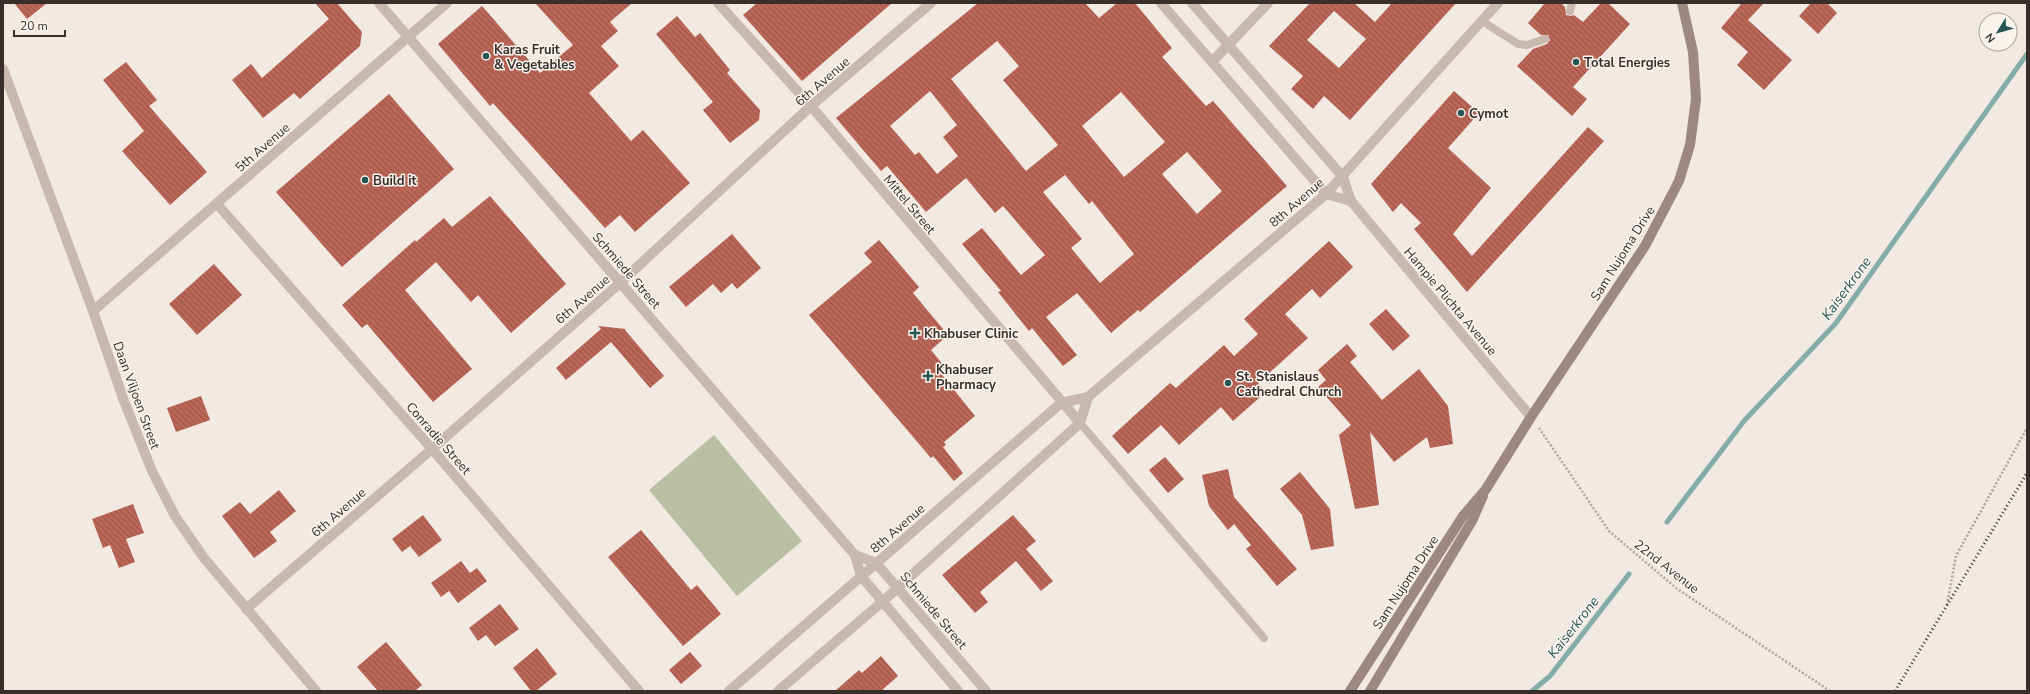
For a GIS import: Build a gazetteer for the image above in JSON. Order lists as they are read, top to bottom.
{
  "streets": {
    "main road": ["Sam Nujoma Drive"],
    "street": [
      "6th Avenue",
      "5th Avenue",
      "8th Avenue",
      "Mittel Street",
      "Schmiede Street",
      "Hampie Plichta Avenue",
      "Daan Viljoen Street",
      "Conradie Street"
    ],
    "path": ["22nd Avenue"]
  },
  "crossings": [
    ["6th Avenue", "Mittel Street"],
    ["6th Avenue", "Schmiede Street"],
    ["6th Avenue", "Daan Viljoen Street"],
    ["6th Avenue", "Conradie Street"],
    ["5th Avenue", "Schmiede Street"],
    ["5th Avenue", "Daan Viljoen Street"],
    ["5th Avenue", "Conradie Street"],
    ["8th Avenue", "Mittel Street"],
    ["8th Avenue", "Schmiede Street"],
    ["8th Avenue", "Hampie Plichta Avenue"],
    ["Sam Nujoma Drive", "Hampie Plichta Avenue"],
    ["Sam Nujoma Drive", "22nd Avenue"],
    ["Hampie Plichta Avenue", "22nd Avenue"]
  ],
  "water": ["Kaiserkrone"],
  "places": {
    "other": [
      "Karas Fruit & Vegetables",
      "Total Energies",
      "Cymot",
      "Build it",
      "St. Stanislaus Cathedral Church"
    ],
    "health": ["Khabuser Clinic", "Khabuser Pharmacy"]
  },
  "scale_bar": "20 m",
  "north": "bottom left"
}
